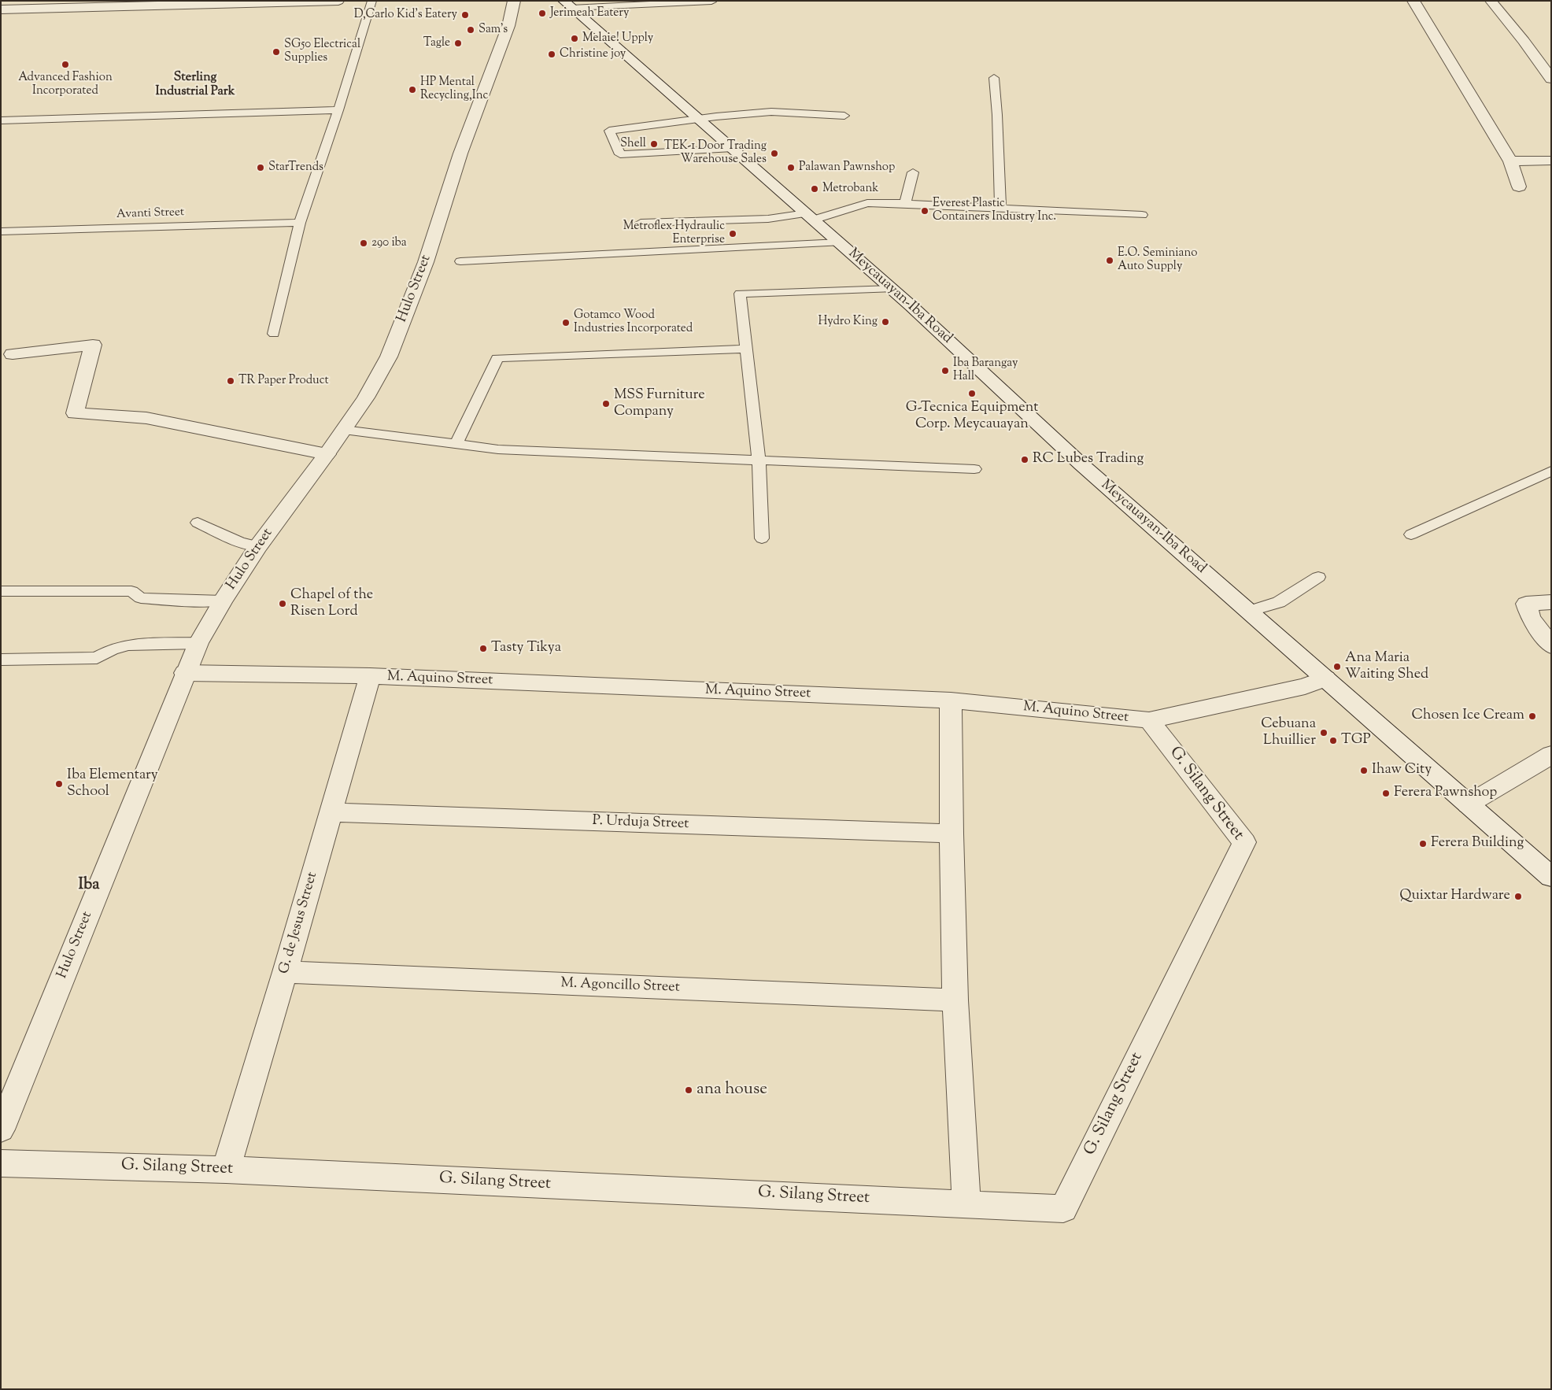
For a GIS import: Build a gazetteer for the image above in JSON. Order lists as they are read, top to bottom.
{
  "streets": {
    "street": [
      "Hulo Street",
      "Meycauayan-Iba Road",
      "M. Aquino Street",
      "G. Silang Street",
      "P. Urduja Street",
      "G. de Jesus Street",
      "M. Agoncillo Street"
    ],
    "lane": ["Avanti Street"]
  },
  "crossings": [
    ["Hulo Street", "M. Aquino Street"],
    ["Meycauayan-Iba Road", "M. Aquino Street"],
    ["M. Aquino Street", "G. Silang Street"],
    ["M. Aquino Street", "G. de Jesus Street"],
    ["G. Silang Street", "G. de Jesus Street"],
    ["P. Urduja Street", "G. de Jesus Street"],
    ["G. de Jesus Street", "M. Agoncillo Street"]
  ],
  "districts": ["Sterling Industrial Park", "Iba"],
  "places": [
    "Jerimeah Eatery",
    "D,Carlo Kid's Eatery",
    "Sam's",
    "Melaie! Upply",
    "Tagle",
    "SG50 Electrical Supplies",
    "Christine joy",
    "Advanced Fashion Incorporated",
    "HP Mental Recycling,Inc",
    "Shell",
    "TEK-1 Door Trading Warehouse Sales",
    "StarTrends",
    "Palawan Pawnshop",
    "Metrobank",
    "Everest Plastic Containers Industry Inc.",
    "Metroflex Hydraulic Enterprise",
    "290 iba",
    "E.O. Seminiano Auto Supply",
    "Hydro King",
    "Gotamco Wood Industries Incorporated",
    "Iba Barangay Hall",
    "TR Paper Product",
    "G-Tecnica Equipment Corp. Meycauayan",
    "MSS Furniture Company",
    "RC Lubes Trading",
    "Chapel of the Risen Lord",
    "Tasty Tikya",
    "Ana Maria Waiting Shed",
    "Chosen Ice Cream",
    "Cebuana Lhuillier",
    "TGP",
    "Ihaw City",
    "Iba Elementary School",
    "Ferera Pawnshop",
    "Ferera Building",
    "Quixtar Hardware",
    "ana house"
  ]
}
